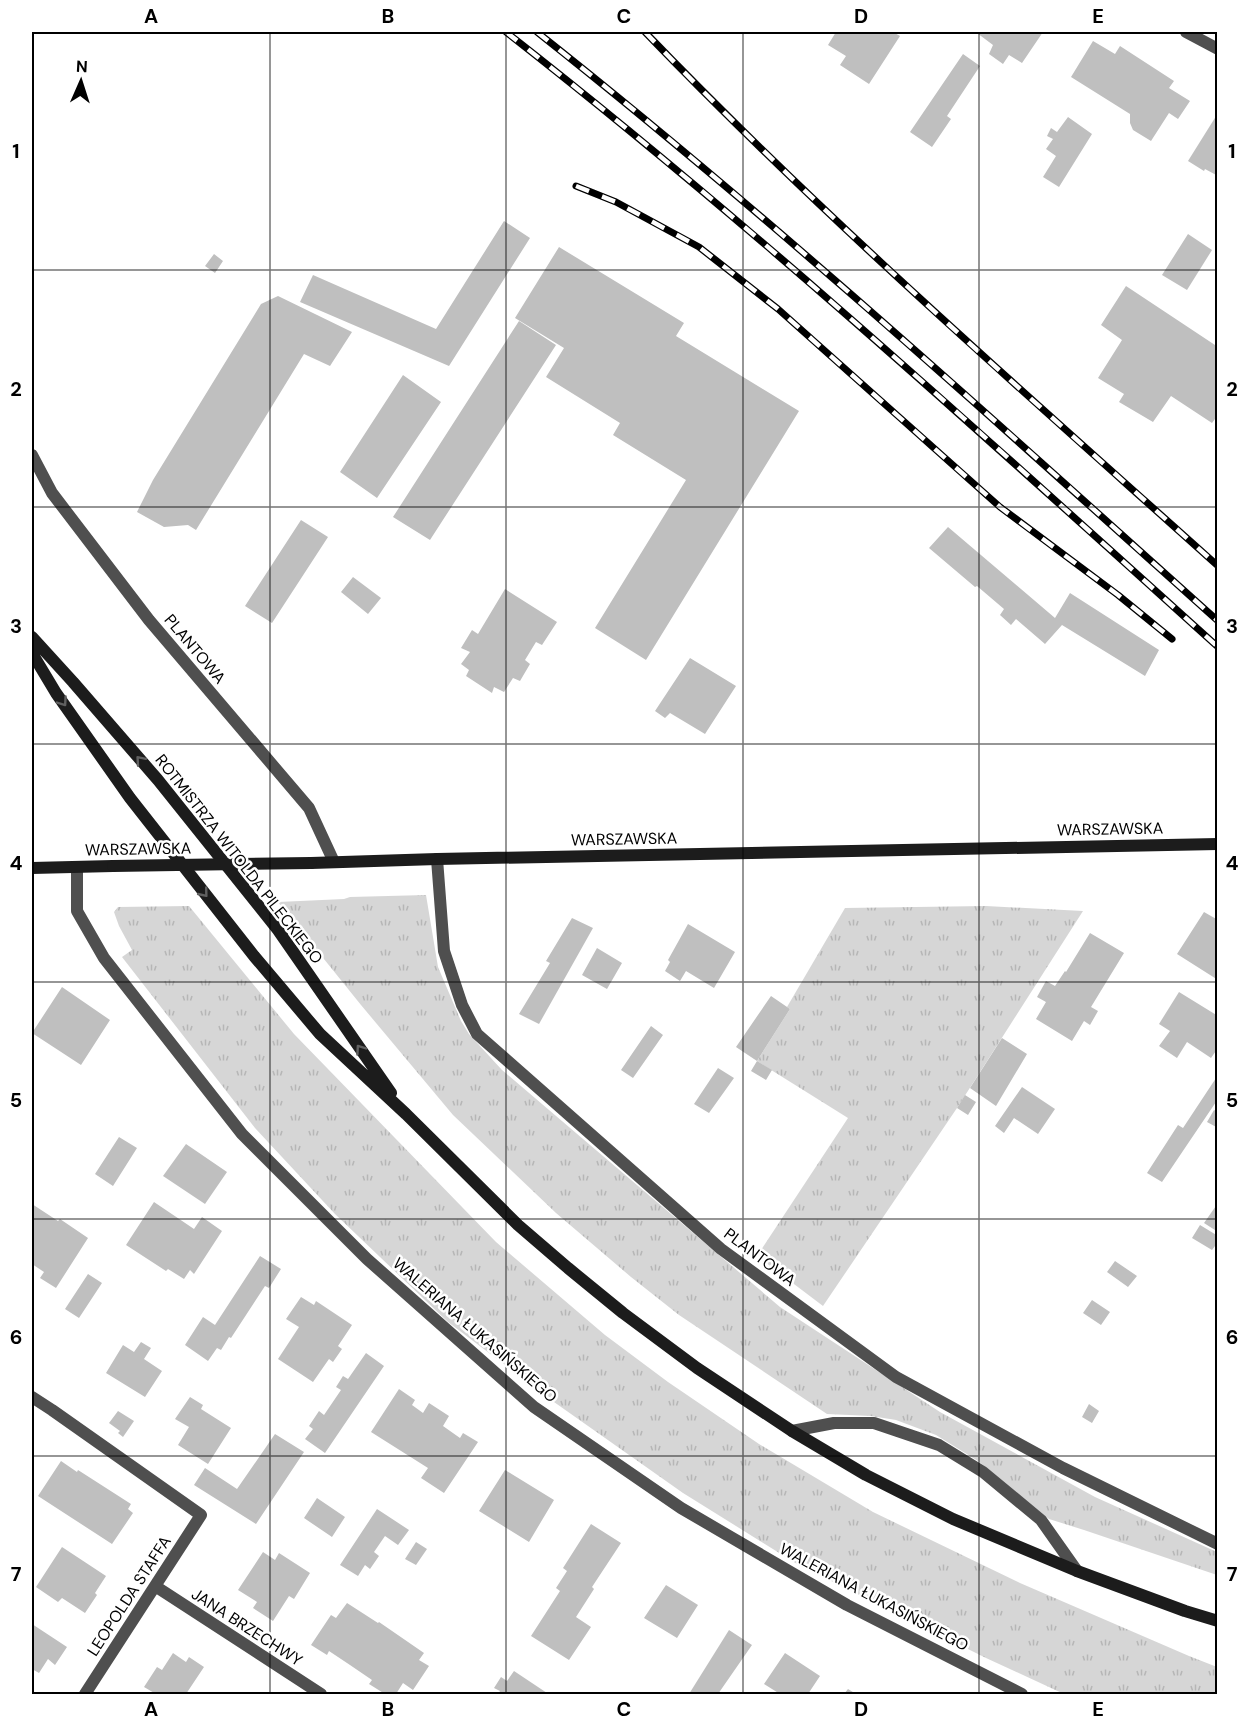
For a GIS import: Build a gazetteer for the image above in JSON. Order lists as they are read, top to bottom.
{
  "streets": {
    "main road": ["WARSZAWSKA", "ROTMISTRZA WITOLDA PILECKIEGO"],
    "street": [
      "PLANTOWA",
      "WALERIANA ŁUKASIŃSKIEGO",
      "LEOPOLDA STAFFA",
      "JANA BRZECHWY"
    ]
  },
  "crossings": [
    ["PLANTOWA", "WARSZAWSKA"],
    ["WARSZAWSKA", "WALERIANA ŁUKASIŃSKIEGO"],
    ["LEOPOLDA STAFFA", "JANA BRZECHWY"]
  ],
  "north": "top",
  "grid": {
    "columns": [
      "A",
      "B",
      "C",
      "D",
      "E"
    ],
    "rows": [
      "1",
      "2",
      "3",
      "4",
      "5",
      "6",
      "7"
    ]
  }
}
